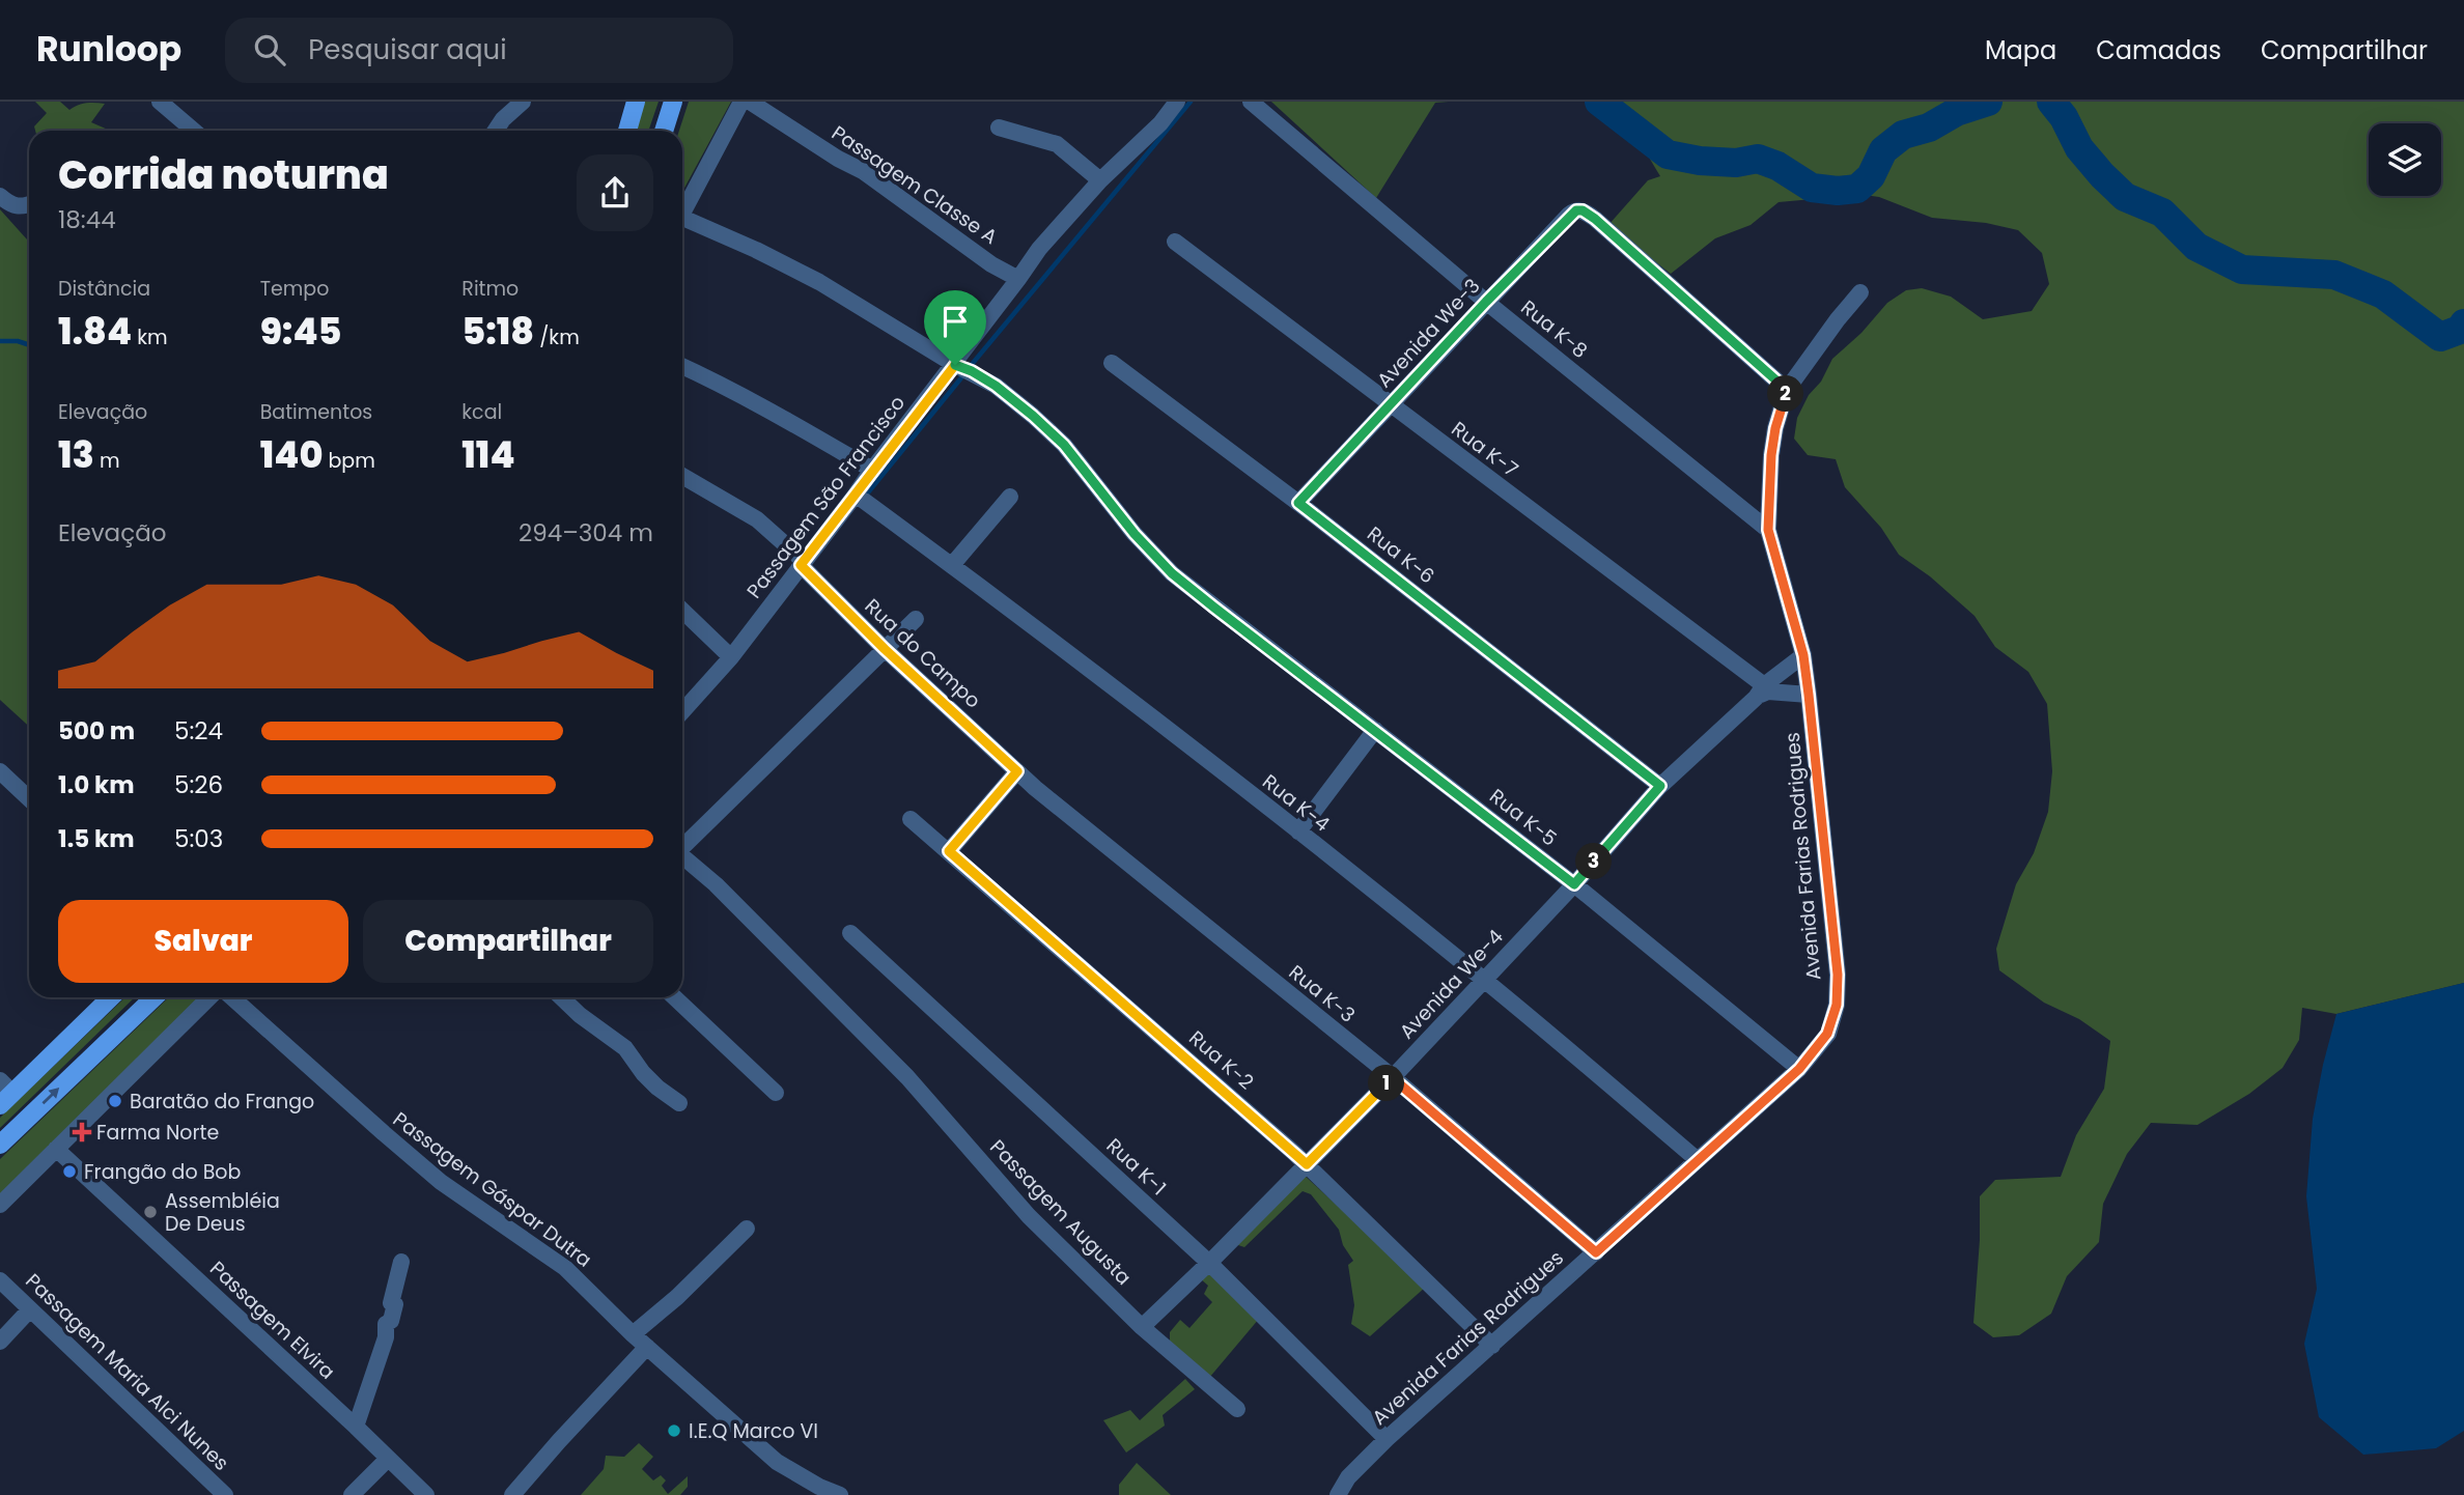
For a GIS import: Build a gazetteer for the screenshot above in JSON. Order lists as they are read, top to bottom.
{
  "streets": {
    "street": [
      "Passagem Classe A",
      "Rua K-8",
      "Avenida We-3",
      "Rua K-7",
      "Passagem São Francisco",
      "Rua K-6",
      "Rua do Campo",
      "Rua K-4",
      "Rua K-5",
      "Avenida Farias Rodrigues",
      "Avenida We-4",
      "Rua K-3",
      "Rua K-2",
      "Rua K-1",
      "Passagem Gáspar Dutra",
      "Passagem Augusta",
      "Passagem Elvira",
      "Passagem Maria Alci Nunes"
    ]
  },
  "crossings": [
    ["Passagem Classe A", "Passagem São Francisco"],
    ["Rua K-8", "Avenida We-3"],
    ["Rua K-8", "Avenida Farias Rodrigues"],
    ["Avenida We-3", "Rua K-7"],
    ["Avenida We-3", "Rua K-6"],
    ["Avenida We-3", "Avenida Farias Rodrigues"],
    ["Rua K-7", "Avenida We-4"],
    ["Passagem São Francisco", "Rua do Campo"],
    ["Passagem São Francisco", "Rua K-4"],
    ["Passagem São Francisco", "Rua K-5"],
    ["Rua K-6", "Avenida We-4"],
    ["Rua do Campo", "Rua K-3"],
    ["Rua K-4", "Avenida Farias Rodrigues"],
    ["Rua K-4", "Avenida We-4"],
    ["Rua K-5", "Avenida Farias Rodrigues"],
    ["Rua K-5", "Avenida We-4"],
    ["Avenida Farias Rodrigues", "Avenida We-4"],
    ["Avenida Farias Rodrigues", "Rua K-3"],
    ["Avenida Farias Rodrigues", "Rua K-2"],
    ["Avenida Farias Rodrigues", "Rua K-1"],
    ["Avenida We-4", "Rua K-3"],
    ["Avenida We-4", "Rua K-2"],
    ["Avenida We-4", "Rua K-1"],
    ["Avenida We-4", "Passagem Augusta"]
  ],
  "places": {
    "other": [
      "Baratão do Frango",
      "Frangão do Bob",
      "Assembléia De Deus",
      "I.E.Q Marco VI"
    ],
    "health": ["Farma Norte"]
  },
  "page": {
    "header": "Runloop",
    "search": "Pesquisar aqui",
    "nav": ["Mapa", "Camadas", "Compartilhar"],
    "heading": ["Corrida noturna", "18:44"],
    "stats": [
      ["Distância", "1.84 km"],
      ["Tempo", "9:45"],
      ["Ritmo", "5:18 /km"],
      ["Elevação", "13 m"],
      ["Batimentos", "140 bpm"],
      ["kcal", "114"]
    ],
    "pins": ["2", "3", "1"],
    "chart": ["Elevação", "294–304 m"],
    "list": [
      {
        "name": "500 m",
        "note": "5:24"
      },
      {
        "name": "1.0 km",
        "note": "5:26"
      },
      {
        "name": "1.5 km",
        "note": "5:03"
      }
    ],
    "buttons": ["Salvar", "Compartilhar"]
  }
}
